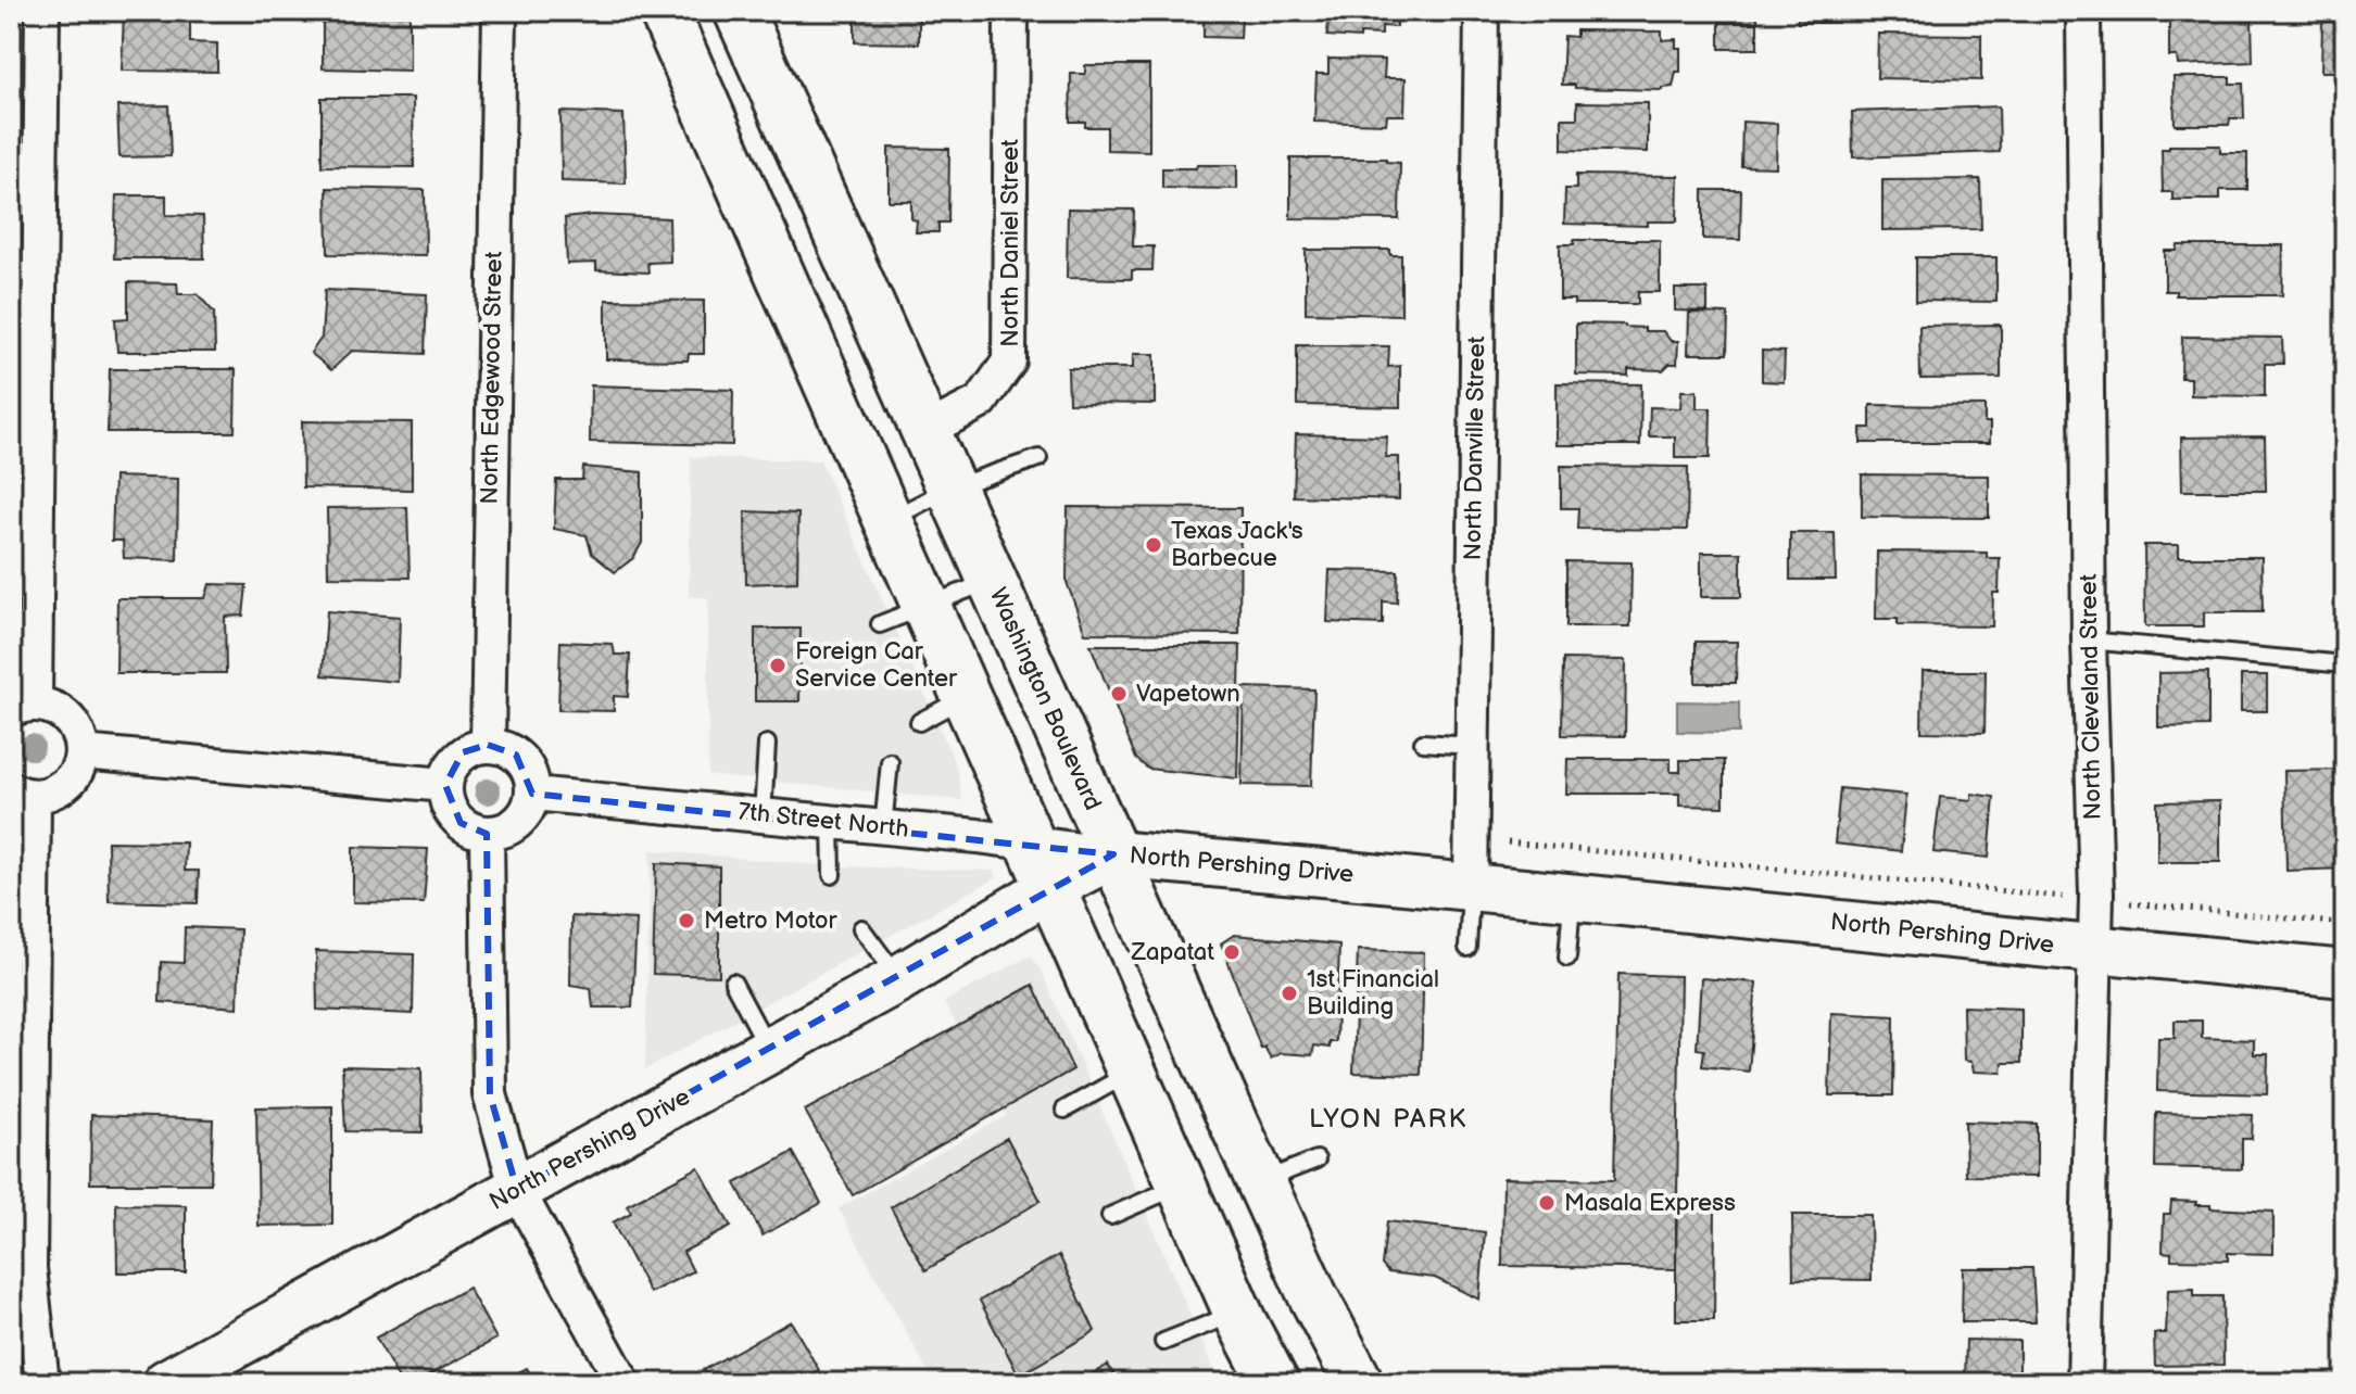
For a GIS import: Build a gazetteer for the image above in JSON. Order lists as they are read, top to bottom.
{
  "streets": {
    "main road": ["Washington Boulevard"],
    "street": [
      "North Daniel Street",
      "North Edgewood Street",
      "North Danville Street",
      "North Cleveland Street",
      "7th Street North",
      "North Pershing Drive"
    ]
  },
  "crossings": [
    ["North Daniel Street", "Washington Boulevard"],
    ["North Edgewood Street", "7th Street North"],
    ["North Danville Street", "North Pershing Drive"],
    ["North Cleveland Street", "North Pershing Drive"],
    ["Washington Boulevard", "7th Street North"],
    ["Washington Boulevard", "North Pershing Drive"],
    ["7th Street North", "North Pershing Drive"]
  ],
  "districts": ["LYON PARK"],
  "places": [
    "Texas Jack's Barbecue",
    "Foreign Car Service Center",
    "Vapetown",
    "Metro Motor",
    "Zapatat",
    "1st Financial Building",
    "Masala Express"
  ]
}
